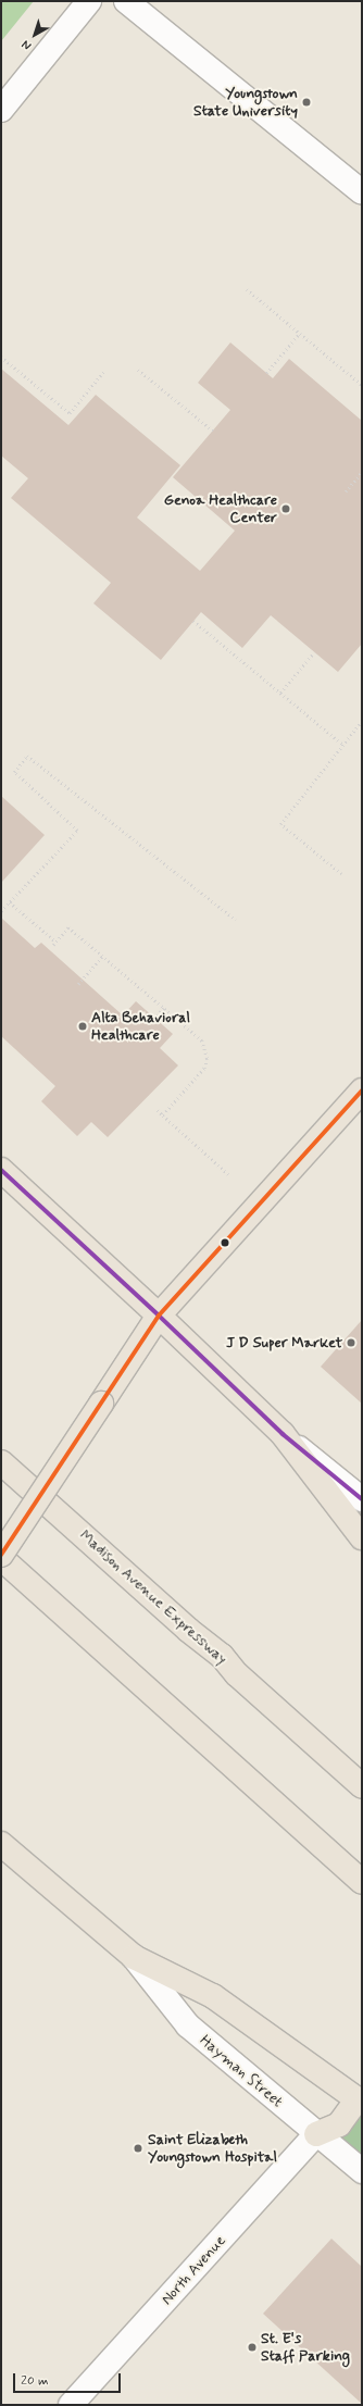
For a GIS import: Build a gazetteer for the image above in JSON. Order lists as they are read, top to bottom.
{
  "streets": {
    "main road": ["Madison Avenue Expressway"],
    "street": ["Hayman Street", "North Avenue"]
  },
  "crossings": [
    ["Hayman Street", "North Avenue"]
  ],
  "places": [
    "Youngstown State University",
    "Genoa Healthcare Center",
    "Alta Behavioral Healthcare",
    "J D Super Market",
    "Saint Elizabeth Youngstown Hospital",
    "St. E's Staff Parking"
  ],
  "scale_bar": "20 m",
  "north": "bottom left"
}
